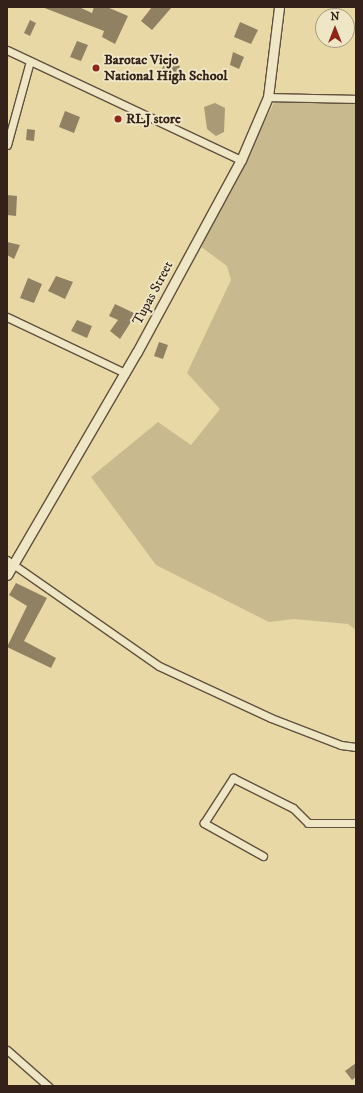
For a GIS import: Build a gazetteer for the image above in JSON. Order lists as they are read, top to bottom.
{
  "streets": {
    "street": ["Tupas Street"]
  },
  "places": ["Barotac Viejo National High School", "RLJ store"],
  "north": "top"
}
